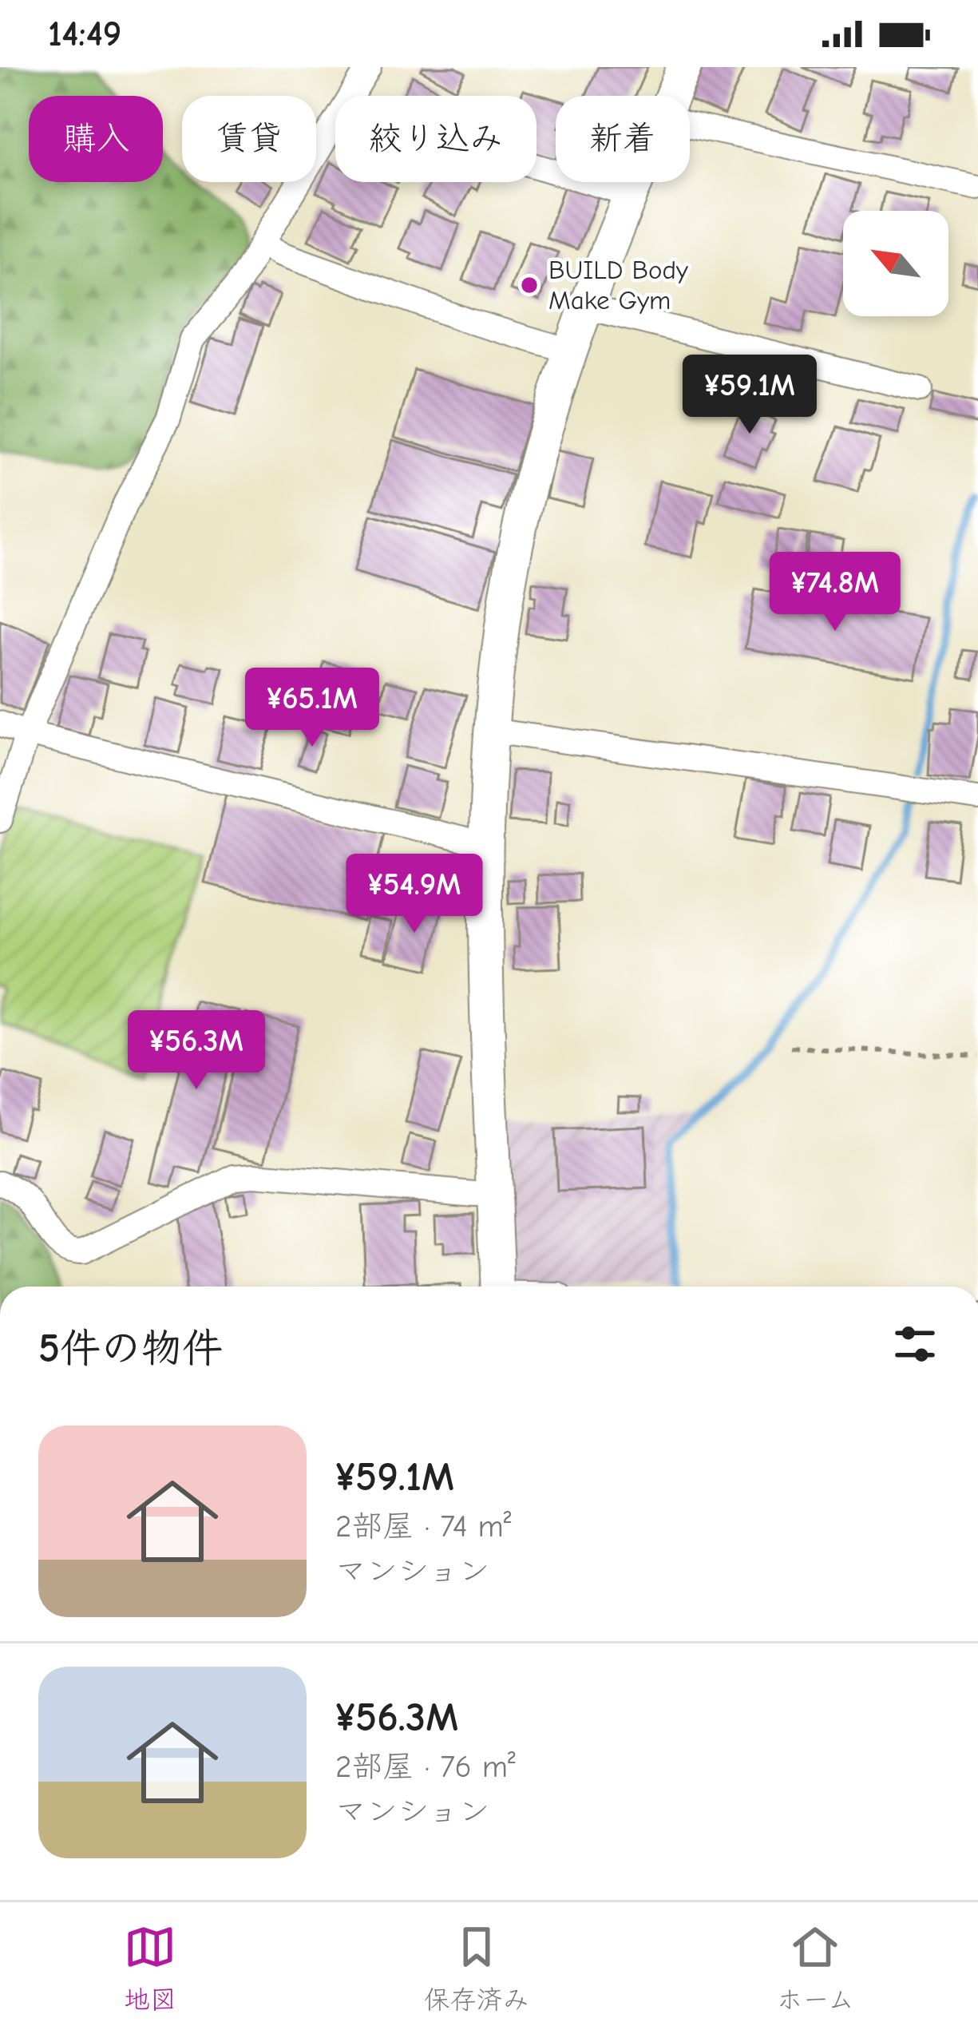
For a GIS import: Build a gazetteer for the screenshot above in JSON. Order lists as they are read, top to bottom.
{
  "places": ["BUILD Body Make Gym"],
  "north": "top left",
  "page": {
    "status": "14:49",
    "chip": [
      "購入",
      "賃貸",
      "絞り込み",
      "新着"
    ],
    "price": [
      "¥59.1M",
      "¥74.8M",
      "¥65.1M",
      "¥54.9M",
      "¥56.3M"
    ],
    "heading": "5件の物件",
    "list": [
      {
        "name": "¥59.1M",
        "note": "2部屋 · 74 m² · マンション"
      },
      {
        "name": "¥56.3M",
        "note": "2部屋 · 76 m² · マンション"
      }
    ],
    "tabs": ["地図", "保存済み", "ホーム"]
  }
}
